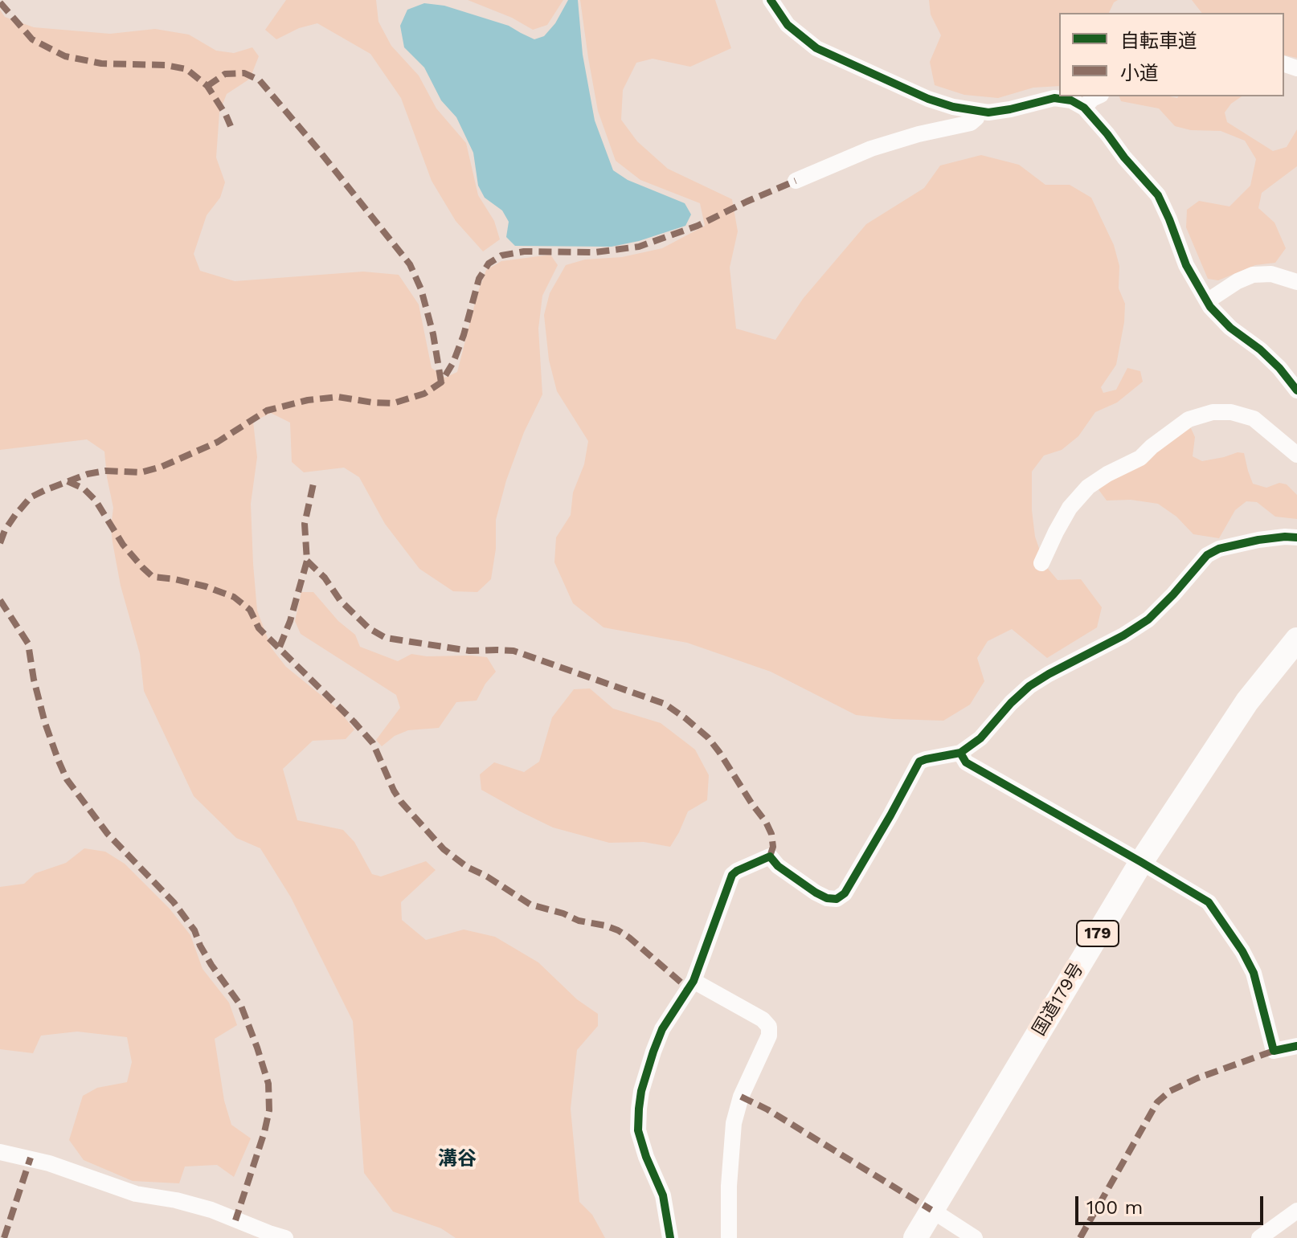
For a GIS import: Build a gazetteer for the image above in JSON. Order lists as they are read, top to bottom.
{
  "streets": {
    "highway": ["179", "国道179号"]
  },
  "districts": ["溝谷"],
  "legend": ["自転車道", "小道"],
  "scale_bar": "100 m"
}
